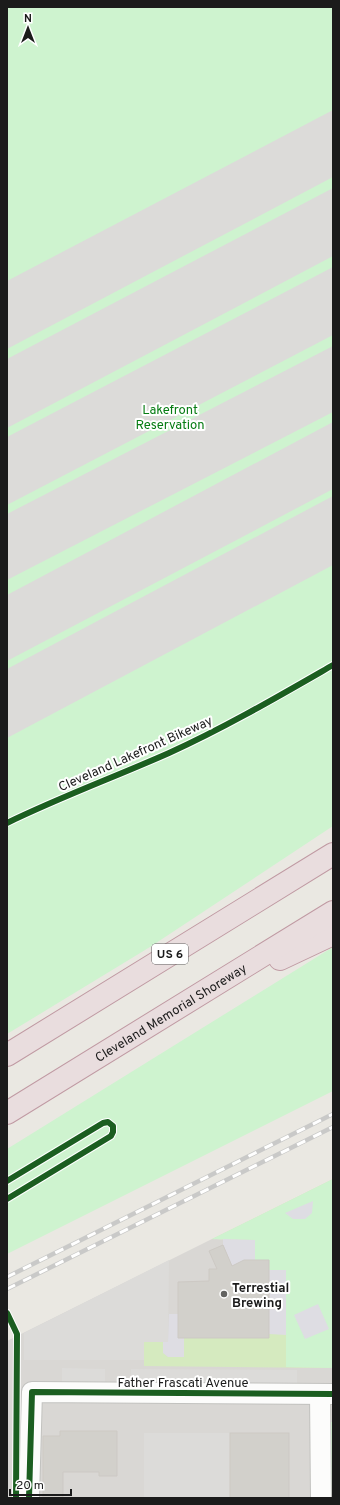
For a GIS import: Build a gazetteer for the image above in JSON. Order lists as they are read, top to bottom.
{
  "streets": {
    "highway": ["US 6", "Cleveland Memorial Shoreway"],
    "street": ["Father Frascati Avenue"],
    "cycle path": ["Cleveland Lakefront Bikeway"]
  },
  "parks": ["Lakefront Reservation"],
  "places": ["Terrestial Brewing"],
  "scale_bar": "20 m",
  "north": "top"
}
